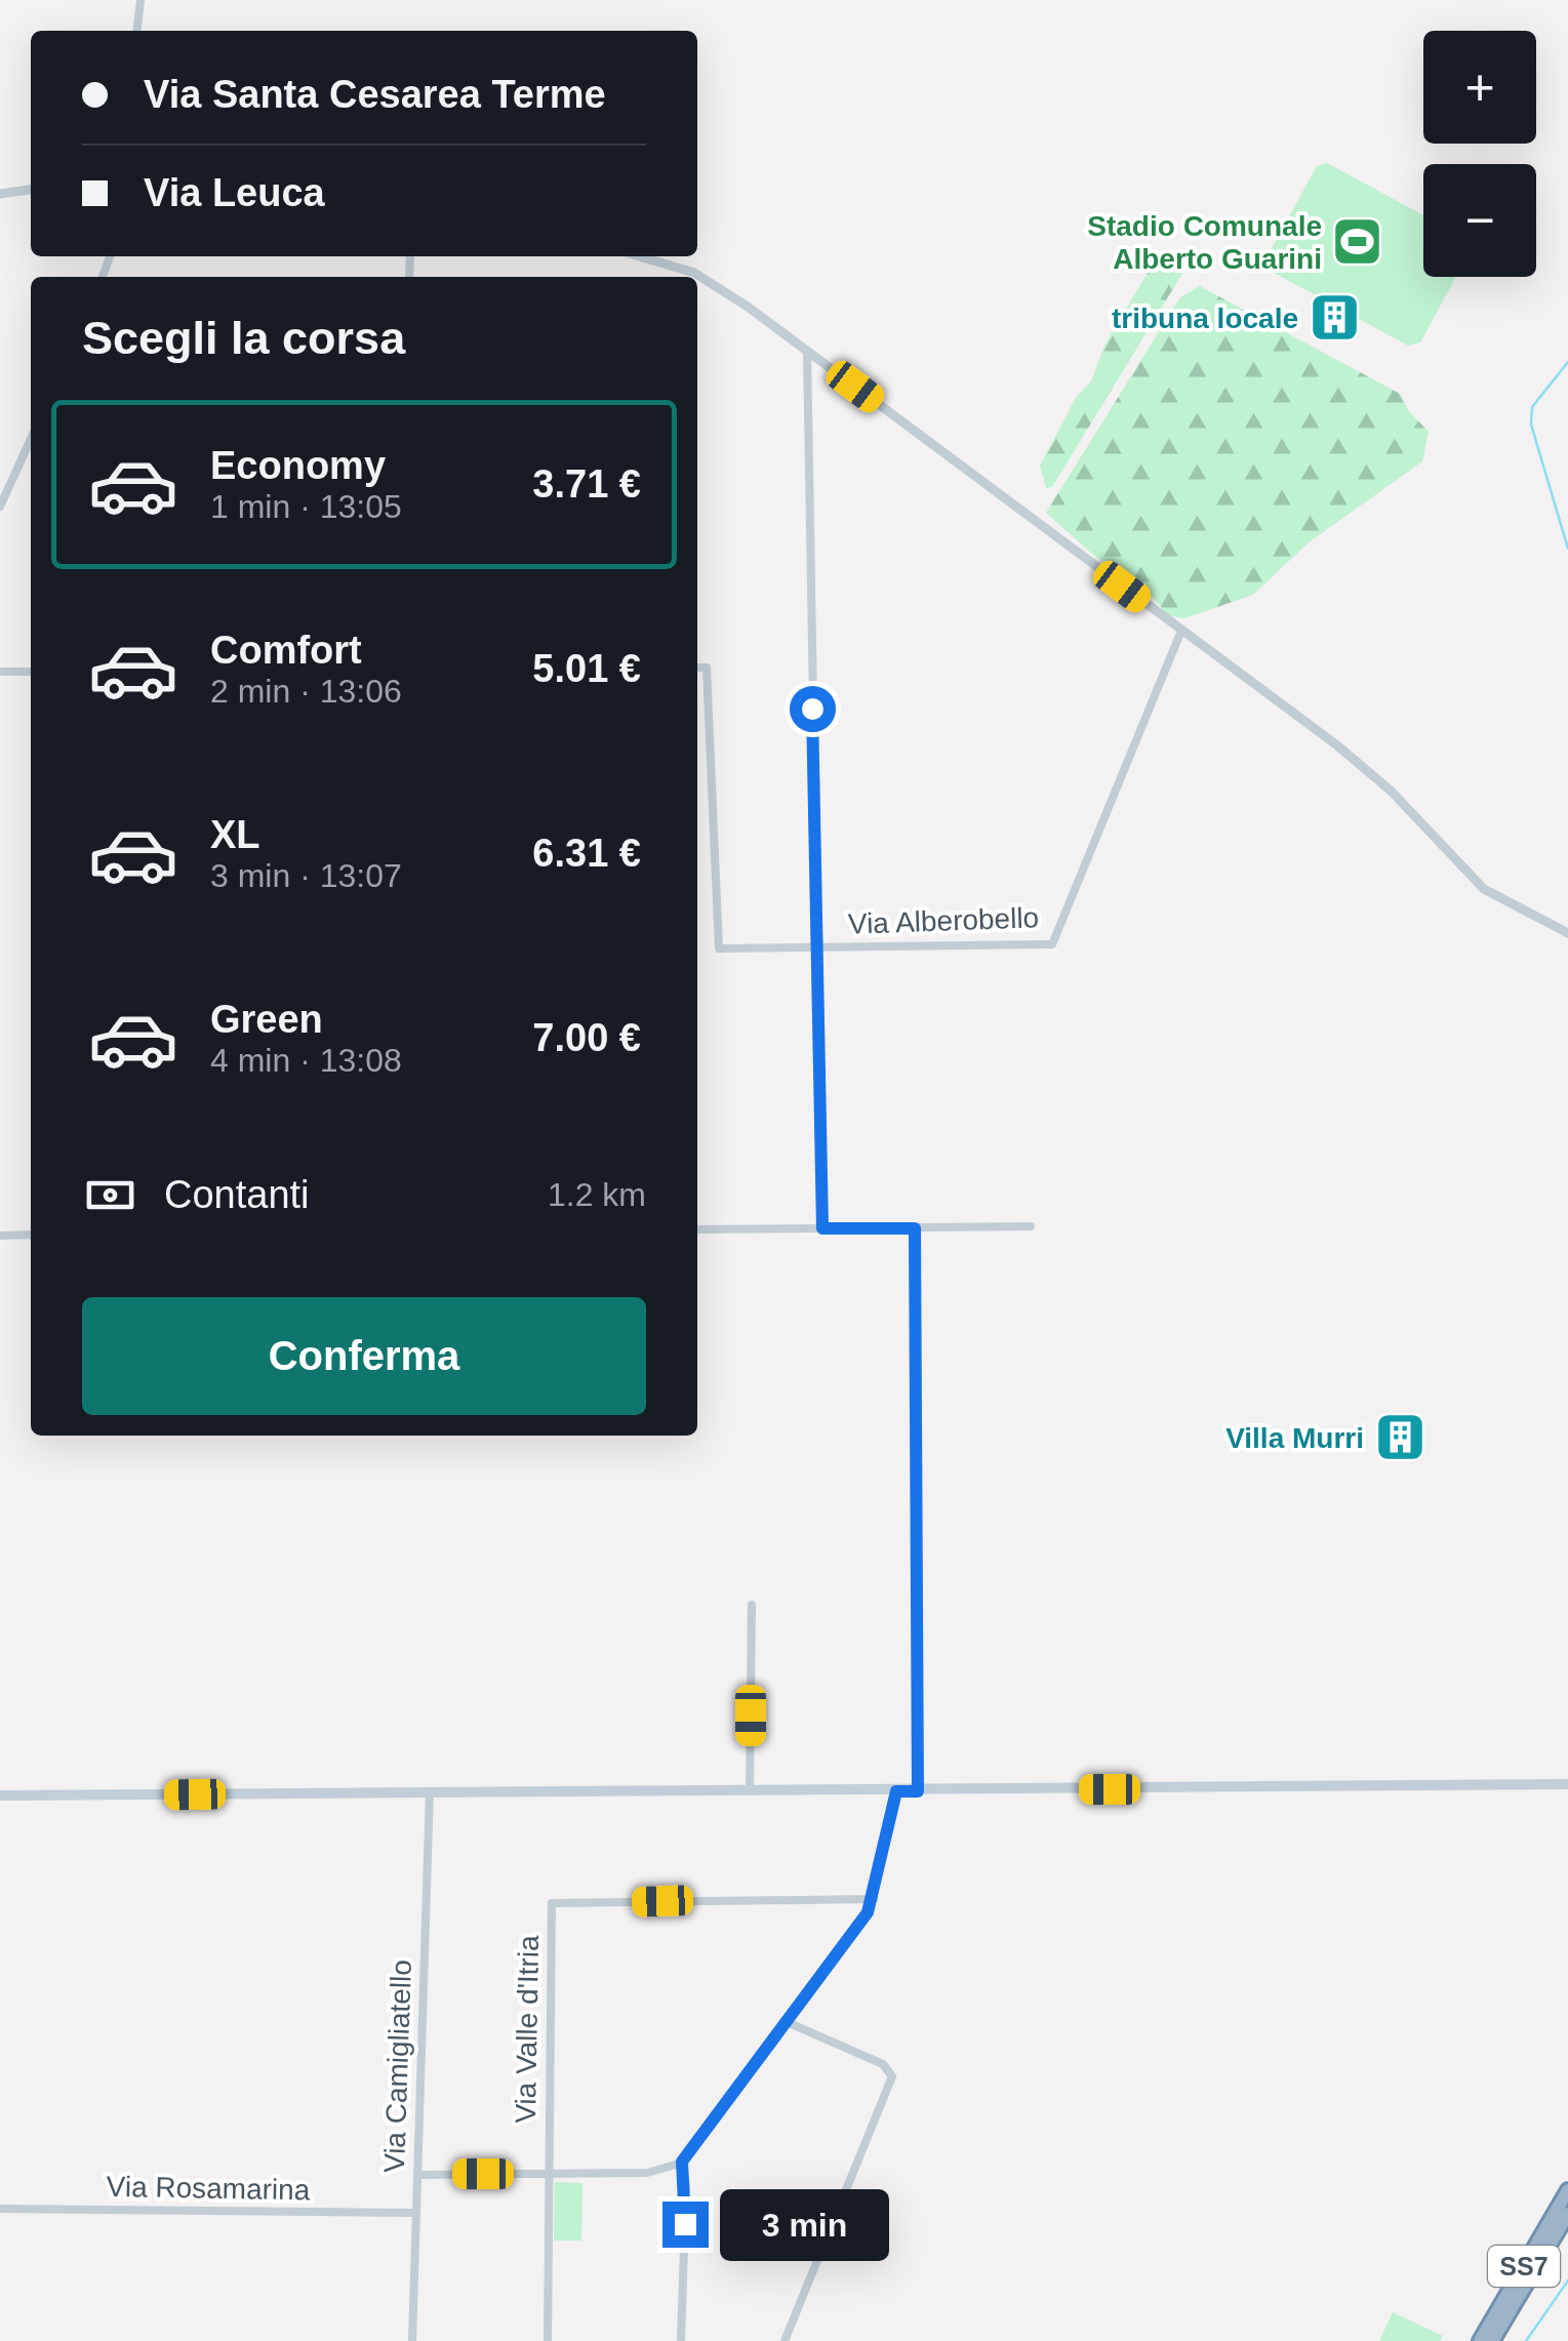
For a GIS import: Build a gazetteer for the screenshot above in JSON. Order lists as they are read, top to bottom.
{
  "streets": {
    "highway": ["SS7"],
    "street": [
      "Via Alberobello",
      "Via Valle d'Itria",
      "Via Camigliatello",
      "Via Rosamarina"
    ]
  },
  "crossings": [
    ["Via Camigliatello", "Via Rosamarina"]
  ],
  "places": {
    "sports": ["Stadio Comunale Alberto Guarini"],
    "building": ["tribuna locale", "Villa Murri"]
  },
  "page": {
    "map_buttons": ["+", "−"],
    "banner": ["Via Santa Cesarea Terme", "Via Leuca"],
    "heading": "Scegli la corsa",
    "list": [
      {
        "name": "Economy",
        "note": "1 min · 13:05",
        "value": "3.71 €"
      },
      {
        "name": "Comfort",
        "note": "2 min · 13:06",
        "value": "5.01 €"
      },
      {
        "name": "XL",
        "note": "3 min · 13:07",
        "value": "6.31 €"
      },
      {
        "name": "Green",
        "note": "4 min · 13:08",
        "value": "7.00 €"
      }
    ],
    "pay": ["Contanti", "1.2 km"],
    "buttons": "Conferma",
    "bubble": "3 min"
  }
}
